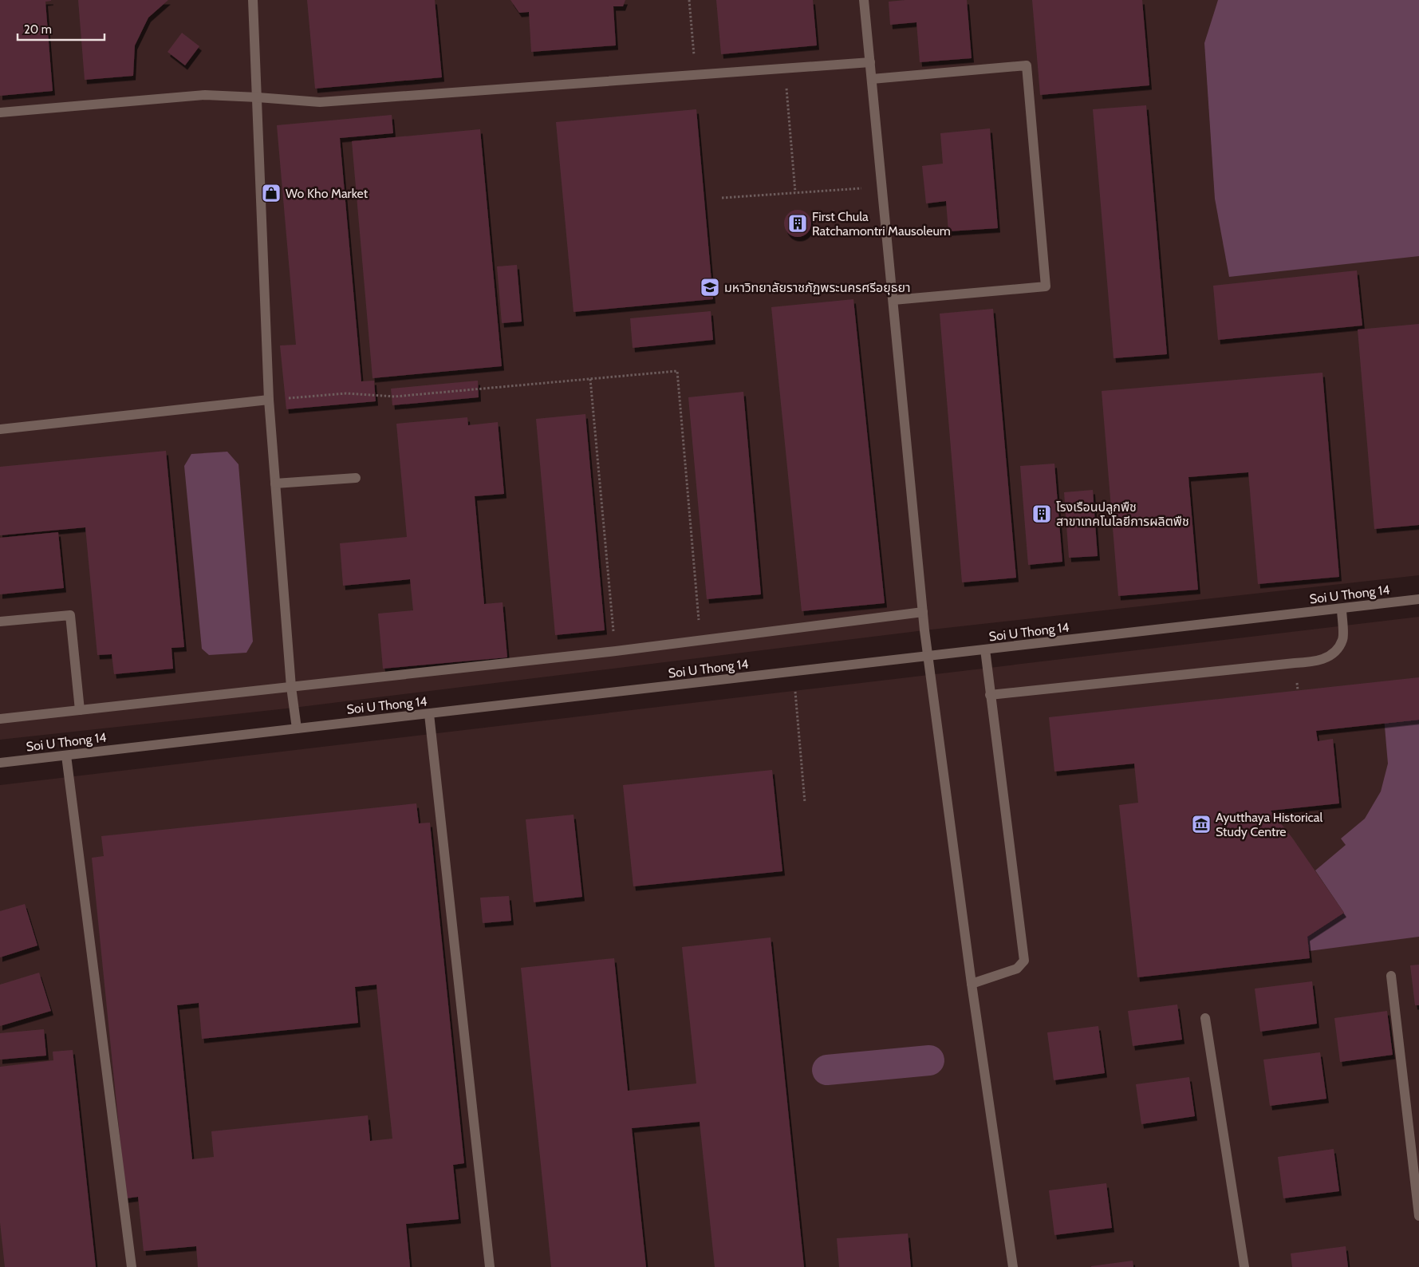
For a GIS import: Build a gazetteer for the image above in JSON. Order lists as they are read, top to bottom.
{
  "streets": {
    "street": ["Soi U Thong 14"]
  },
  "places": {
    "shop": ["Wo Kho Market"],
    "building": ["First Chula Ratchamontri Mausoleum", "โรงเรือนปลูกพืช สาขาเทคโนโลยีการผลิตพืช"],
    "school or university": ["มหาวิทยาลัยราชภัฏพระนครศรีอยุธยา"],
    "museum": ["Ayutthaya Historical Study Centre"]
  },
  "scale_bar": "20 m"
}
